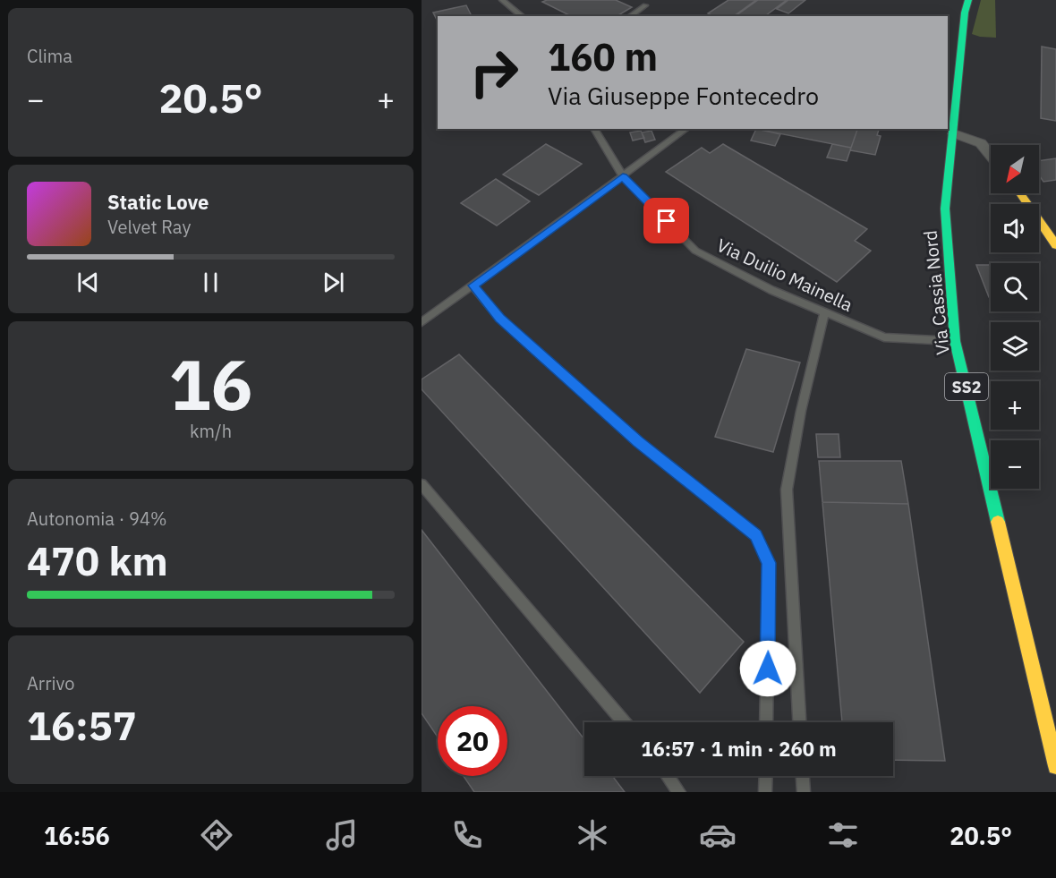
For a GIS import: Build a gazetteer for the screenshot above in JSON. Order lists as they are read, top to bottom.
{
  "streets": {
    "main road": ["Via Cassia Nord", "SS2"],
    "lane": ["Via Duilio Mainella"]
  },
  "crossings": [
    ["Via Duilio Mainella", "Via Cassia Nord"]
  ],
  "north": "bottom left",
  "page": {
    "tile": [
      "Clima",
      ["16", "km/h"],
      ["Autonomia · 94%", "470 km"],
      ["Arrivo", "16:57"]
    ],
    "turn": ["160 m", "Via Giuseppe Fontecedro"],
    "heat": ["−", "20.5°", "+"],
    "map_buttons": ["+", "−"],
    "song": ["Static Love", "Velvet Ray"],
    "limit": "20",
    "trip": "16:57 · 1 min · 260 m",
    "tabs": ["16:56", "20.5°"]
  }
}
